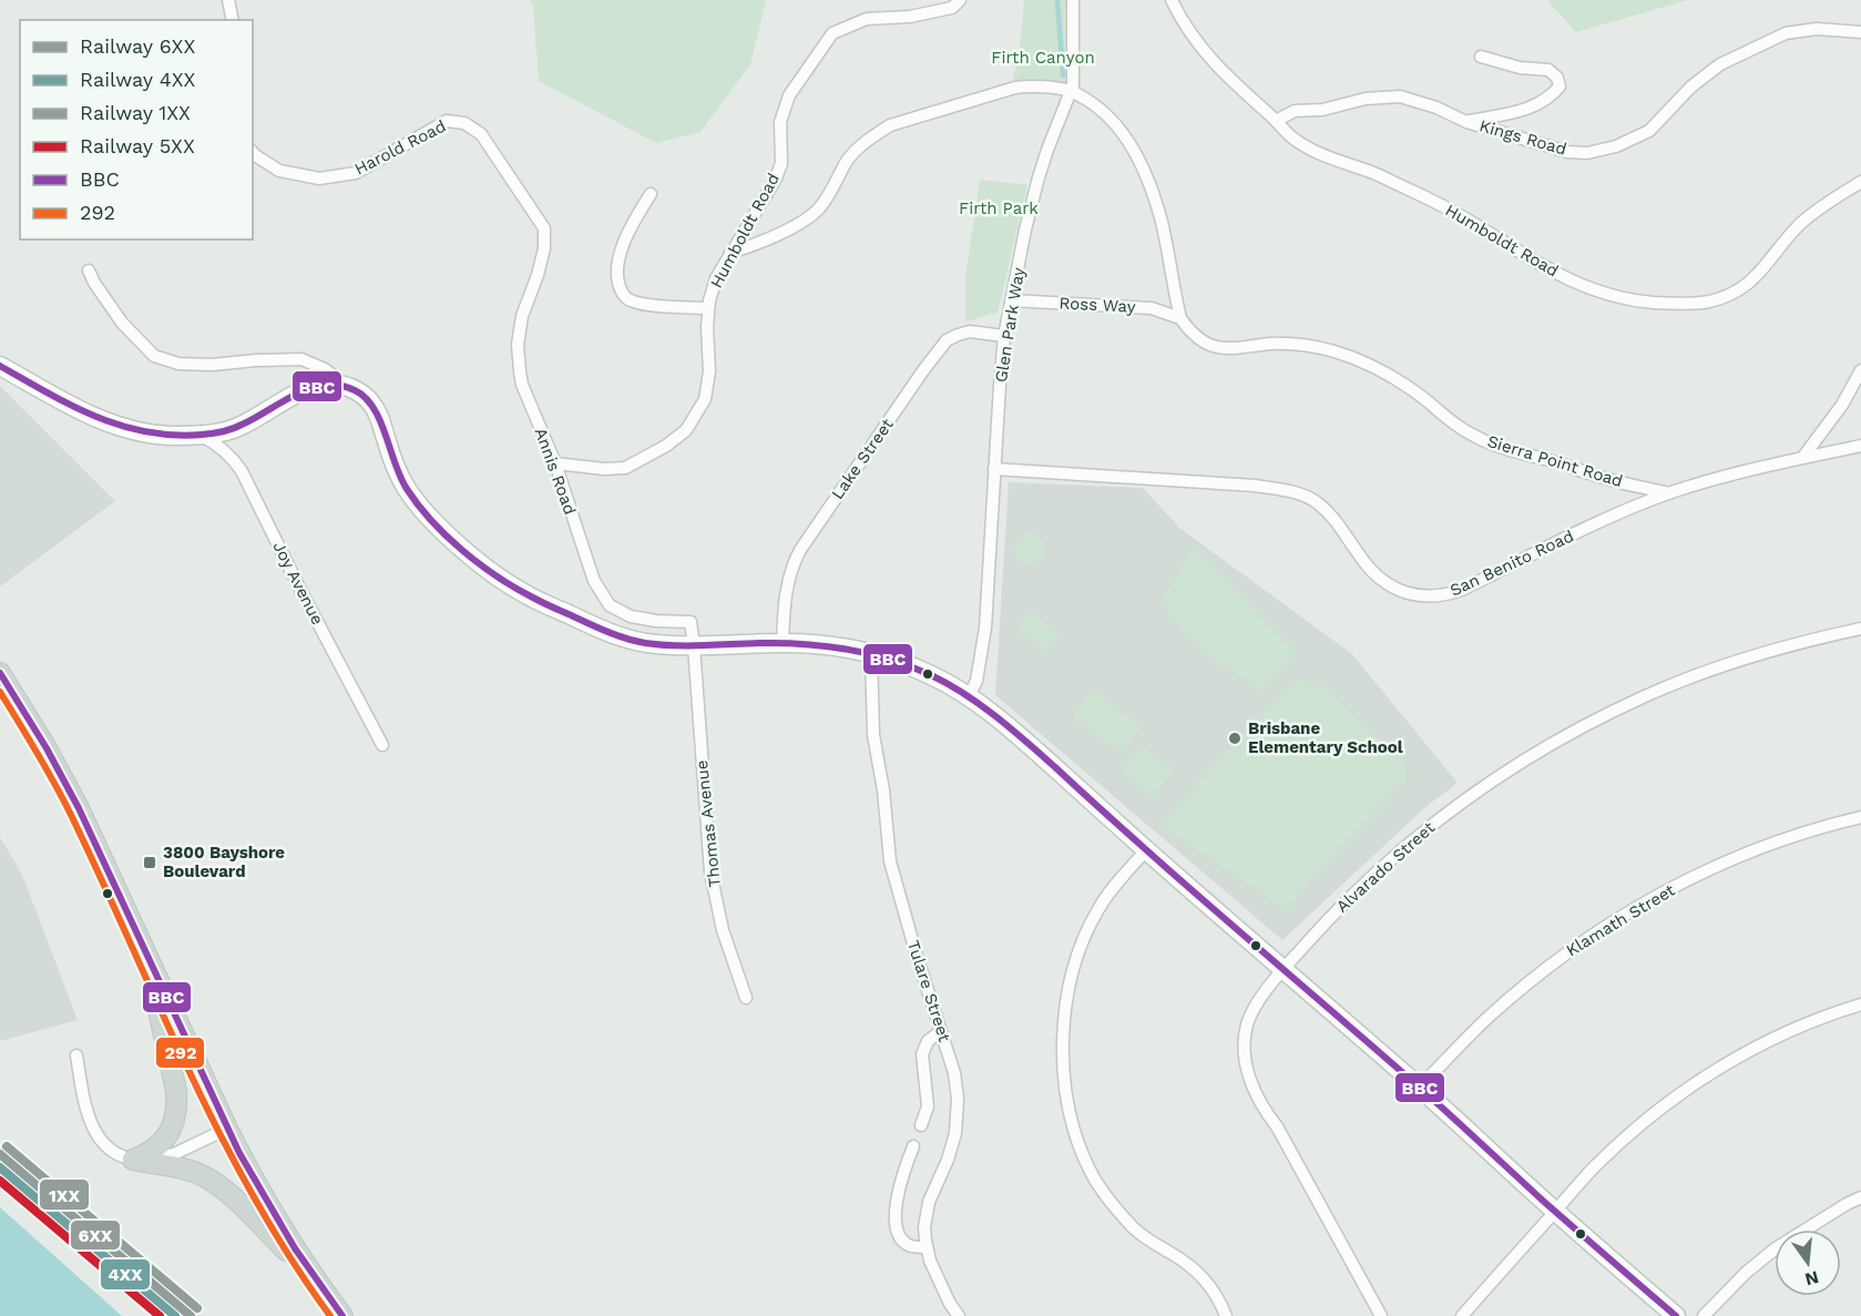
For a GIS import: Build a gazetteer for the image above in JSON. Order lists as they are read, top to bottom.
{
  "streets": {
    "street": [
      "Kings Road",
      "Harold Road",
      "Humboldt Road",
      "Ross Way",
      "Glen Park Way",
      "Lake Street",
      "Sierra Point Road",
      "Annis Road",
      "San Benito Road",
      "Joy Avenue",
      "Thomas Avenue",
      "Alvarado Street",
      "Klamath Street",
      "Tulare Street"
    ]
  },
  "crossings": [
    ["Kings Road", "Humboldt Road"],
    ["Harold Road", "Annis Road"],
    ["Humboldt Road", "Annis Road"],
    ["Ross Way", "Glen Park Way"],
    ["Ross Way", "Sierra Point Road"],
    ["Glen Park Way", "Lake Street"],
    ["Glen Park Way", "San Benito Road"],
    ["Sierra Point Road", "San Benito Road"],
    ["Annis Road", "Thomas Avenue"]
  ],
  "parks": ["Firth Canyon", "Firth Park"],
  "places": {
    "other": ["Brisbane Elementary School"],
    "transit": ["3800 Bayshore Boulevard"]
  },
  "lines": [
    "transit line BBC",
    "transit line 292",
    "rail line 1XX",
    "rail line 6XX",
    "rail line 4XX",
    "rail line 5XX"
  ],
  "legend": [
    "Railway 6XX",
    "Railway 4XX",
    "Railway 1XX",
    "Railway 5XX",
    "BBC",
    "292"
  ],
  "north": "bottom"
}
